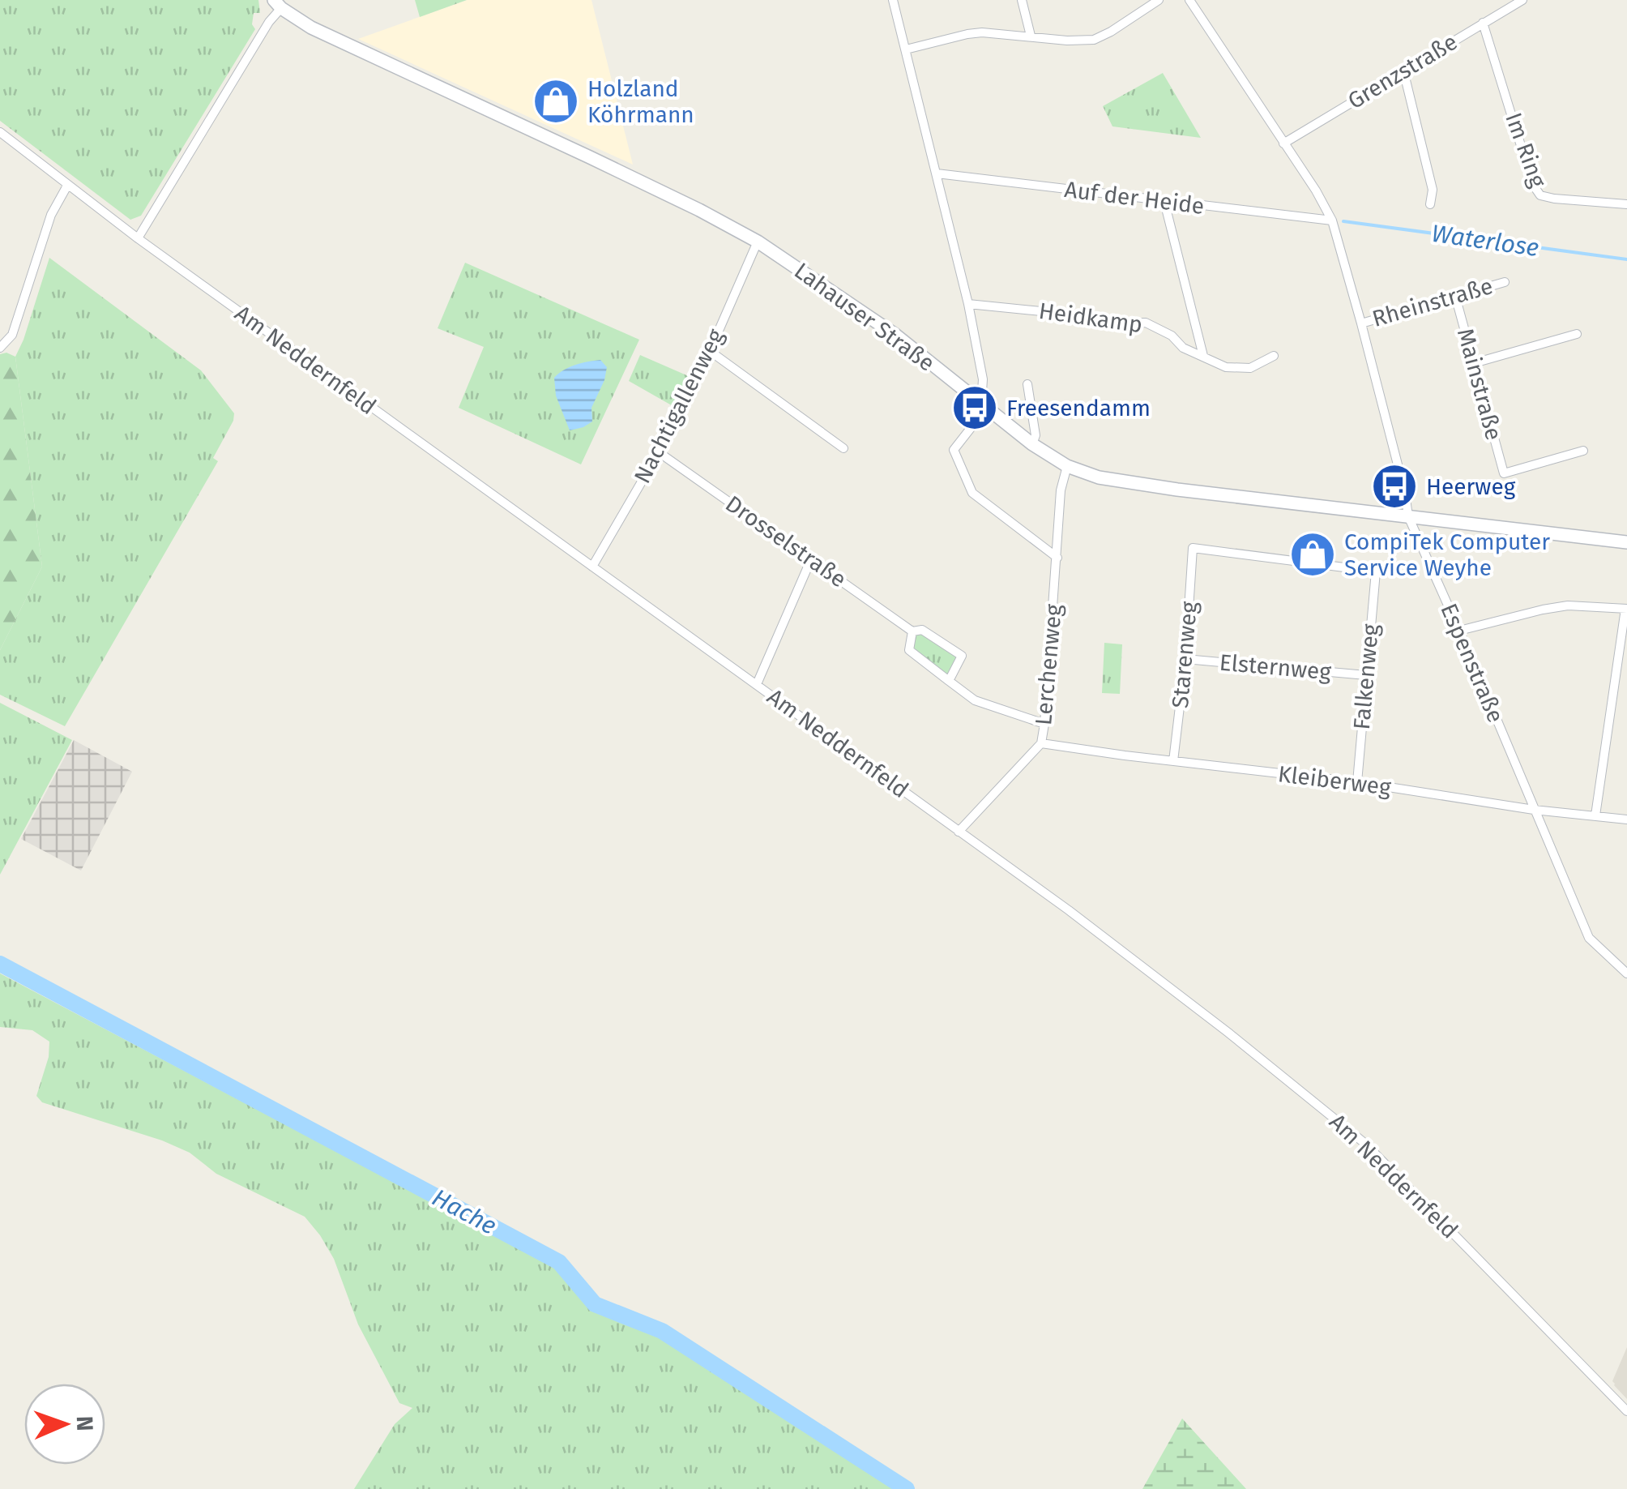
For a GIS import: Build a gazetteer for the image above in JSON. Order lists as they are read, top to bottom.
{
  "streets": {
    "street": [
      "Grenzstraße",
      "Im Ring",
      "Auf der Heide",
      "Rheinstraße",
      "Lahauser Straße",
      "Heidkamp",
      "Am Neddernfeld",
      "Mainstraße",
      "Nachtigallenweg",
      "Drosselstraße",
      "Starenweg",
      "Espenstraße",
      "Lerchenweg",
      "Elsternweg",
      "Falkenweg",
      "Kleiberweg"
    ]
  },
  "crossings": [
    ["Grenzstraße", "Im Ring"],
    ["Rheinstraße", "Mainstraße"],
    ["Lahauser Straße", "Nachtigallenweg"],
    ["Lahauser Straße", "Espenstraße"],
    ["Lahauser Straße", "Lerchenweg"],
    ["Am Neddernfeld", "Nachtigallenweg"],
    ["Am Neddernfeld", "Lerchenweg"],
    ["Nachtigallenweg", "Drosselstraße"],
    ["Starenweg", "Elsternweg"],
    ["Starenweg", "Falkenweg"],
    ["Starenweg", "Kleiberweg"],
    ["Espenstraße", "Kleiberweg"],
    ["Lerchenweg", "Kleiberweg"],
    ["Elsternweg", "Falkenweg"],
    ["Falkenweg", "Kleiberweg"]
  ],
  "water": ["Waterlose", "Hache"],
  "places": {
    "shop": ["Holzland Köhrmann", "CompiTek Computer Service Weyhe"],
    "bus stop": ["Freesendamm", "Heerweg"]
  },
  "north": "right"
}
